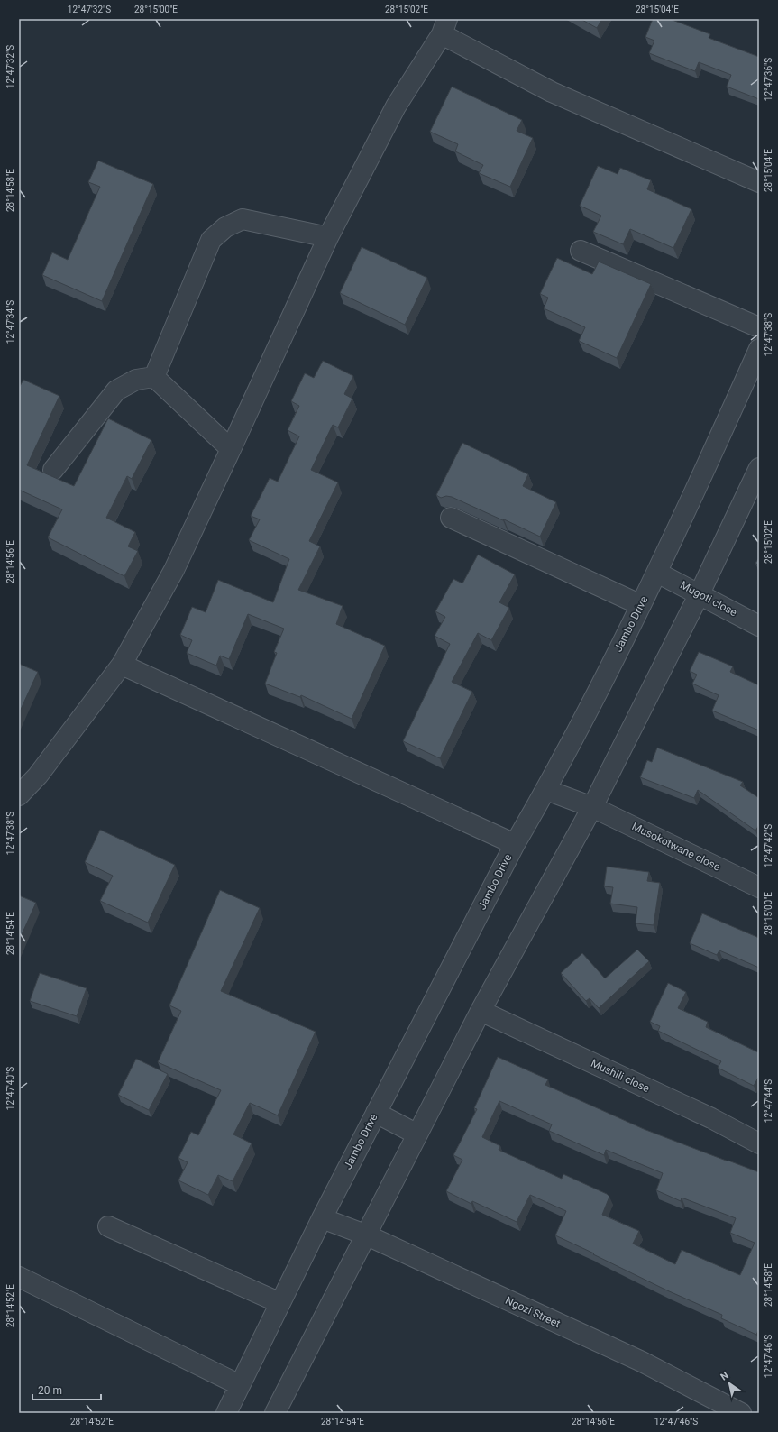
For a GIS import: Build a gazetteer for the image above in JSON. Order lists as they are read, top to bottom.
{
  "streets": {
    "street": [
      "Mugoti close",
      "Jambo Drive",
      "Musokotwane close",
      "Mushili close",
      "Ngozi Street"
    ]
  },
  "crossings": [
    ["Mugoti close", "Jambo Drive"],
    ["Jambo Drive", "Musokotwane close"],
    ["Jambo Drive", "Ngozi Street"]
  ],
  "scale_bar": "20 m",
  "north": "top left",
  "coordinates": [
    "12°47'32\"S",
    "28°15'00\"E",
    "28°15'02\"E",
    "28°15'04\"E",
    "12°47'36\"S",
    "28°14'58\"E",
    "12°47'34\"S",
    "12°47'38\"S",
    "28°14'56\"E",
    "12°47'42\"S",
    "28°14'54\"E",
    "12°47'40\"S",
    "12°47'44\"S",
    "28°14'52\"E",
    "12°47'46\"S"
  ]
}
